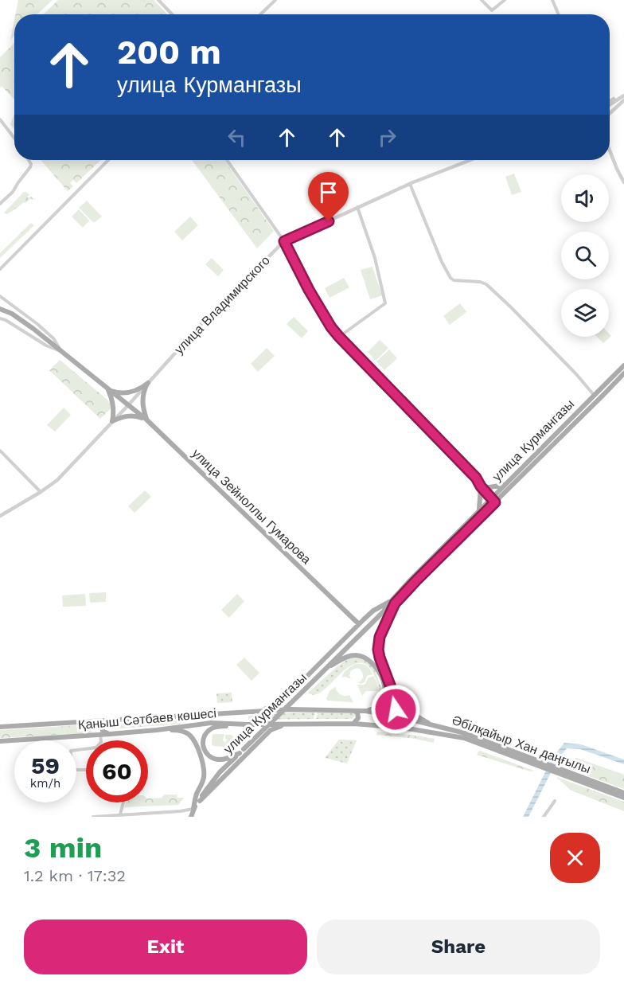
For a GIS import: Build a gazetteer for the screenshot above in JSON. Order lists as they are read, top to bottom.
{
  "streets": {
    "main road": [
      "улица Курмангазы",
      "улица Зейноллы Гумарова",
      "Қаныш Сәтбаев көшесі",
      "Әбілқайыр Хан даңғылы"
    ],
    "street": ["улица Владимирского"]
  },
  "crossings": [
    ["улица Владимирского", "улица Зейноллы Гумарова"],
    ["Қаныш Сәтбаев көшесі", "Әбілқайыр Хан даңғылы"]
  ],
  "page": {
    "turn": ["200 m", "улица Курмангазы"],
    "speed": "59 km/h",
    "limit": "60",
    "heading": ["3 min", "1.2 km · 17:32"],
    "buttons": ["Exit", "Share"]
  }
}
